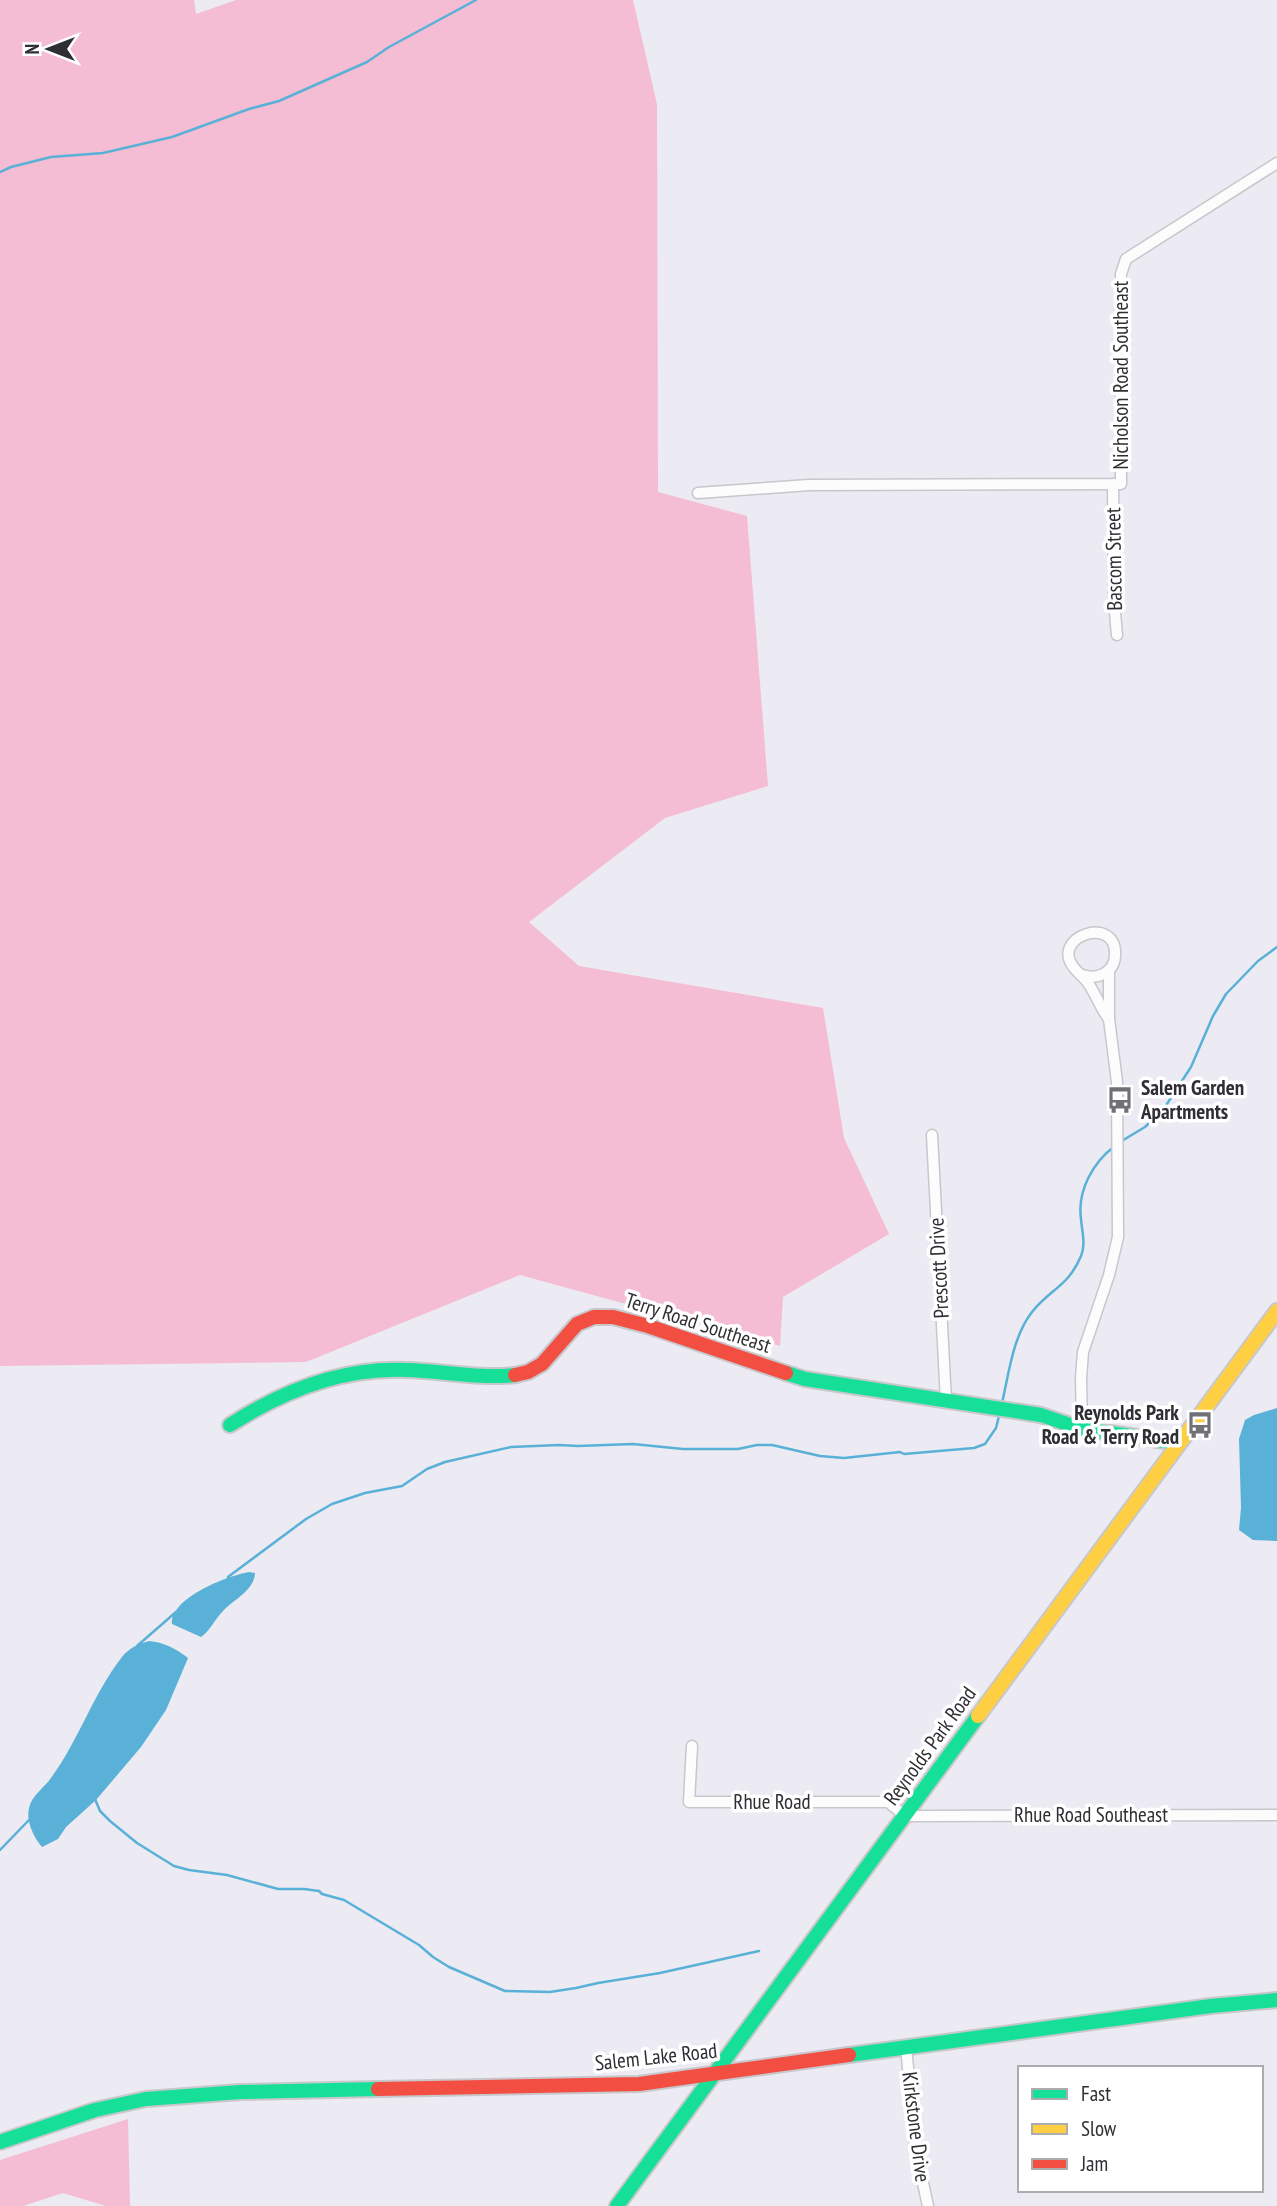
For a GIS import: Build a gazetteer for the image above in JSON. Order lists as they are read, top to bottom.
{
  "streets": {
    "street": [
      "Nicholson Road Southeast",
      "Bascom Street",
      "Prescott Drive",
      "Terry Road Southeast",
      "Reynolds Park Road",
      "Rhue Road",
      "Rhue Road Southeast",
      "Salem Lake Road",
      "Kirkstone Drive"
    ]
  },
  "crossings": [
    ["Nicholson Road Southeast", "Bascom Street"],
    ["Prescott Drive", "Terry Road Southeast"],
    ["Terry Road Southeast", "Reynolds Park Road"],
    ["Reynolds Park Road", "Rhue Road"],
    ["Reynolds Park Road", "Rhue Road Southeast"],
    ["Reynolds Park Road", "Salem Lake Road"],
    ["Rhue Road", "Rhue Road Southeast"],
    ["Salem Lake Road", "Kirkstone Drive"]
  ],
  "places": {
    "bus stop": ["Salem Garden Apartments", "Reynolds Park Road & Terry Road"]
  },
  "legend": ["Fast", "Slow", "Jam"],
  "north": "left"
}
